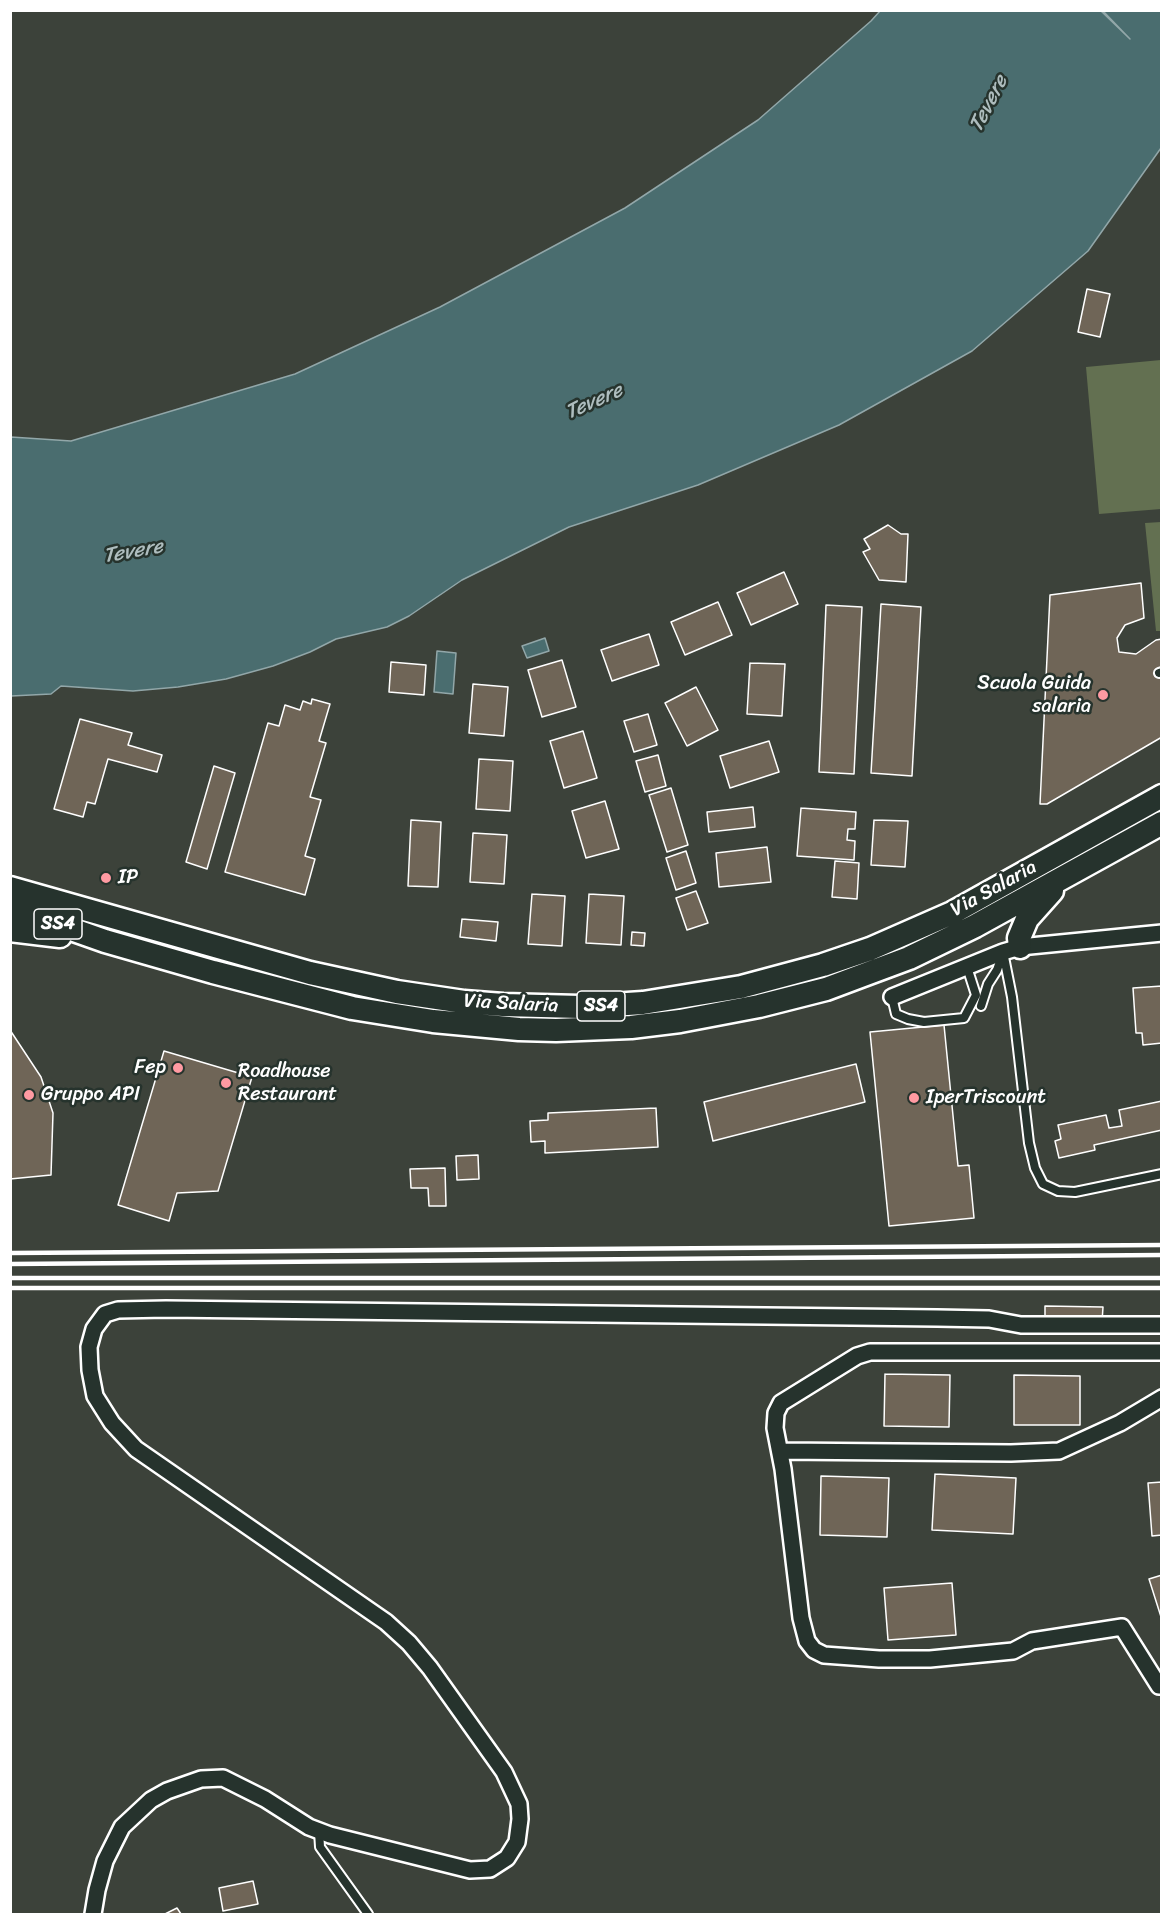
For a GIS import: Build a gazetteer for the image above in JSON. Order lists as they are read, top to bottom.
{
  "streets": {
    "main road": ["Via Salaria", "SS4"]
  },
  "water": ["Tevere"],
  "places": [
    "Scuola Guida salaria",
    "IP",
    "Fep",
    "Roadhouse Restaurant",
    "Gruppo API",
    "IperTriscount"
  ]
}
